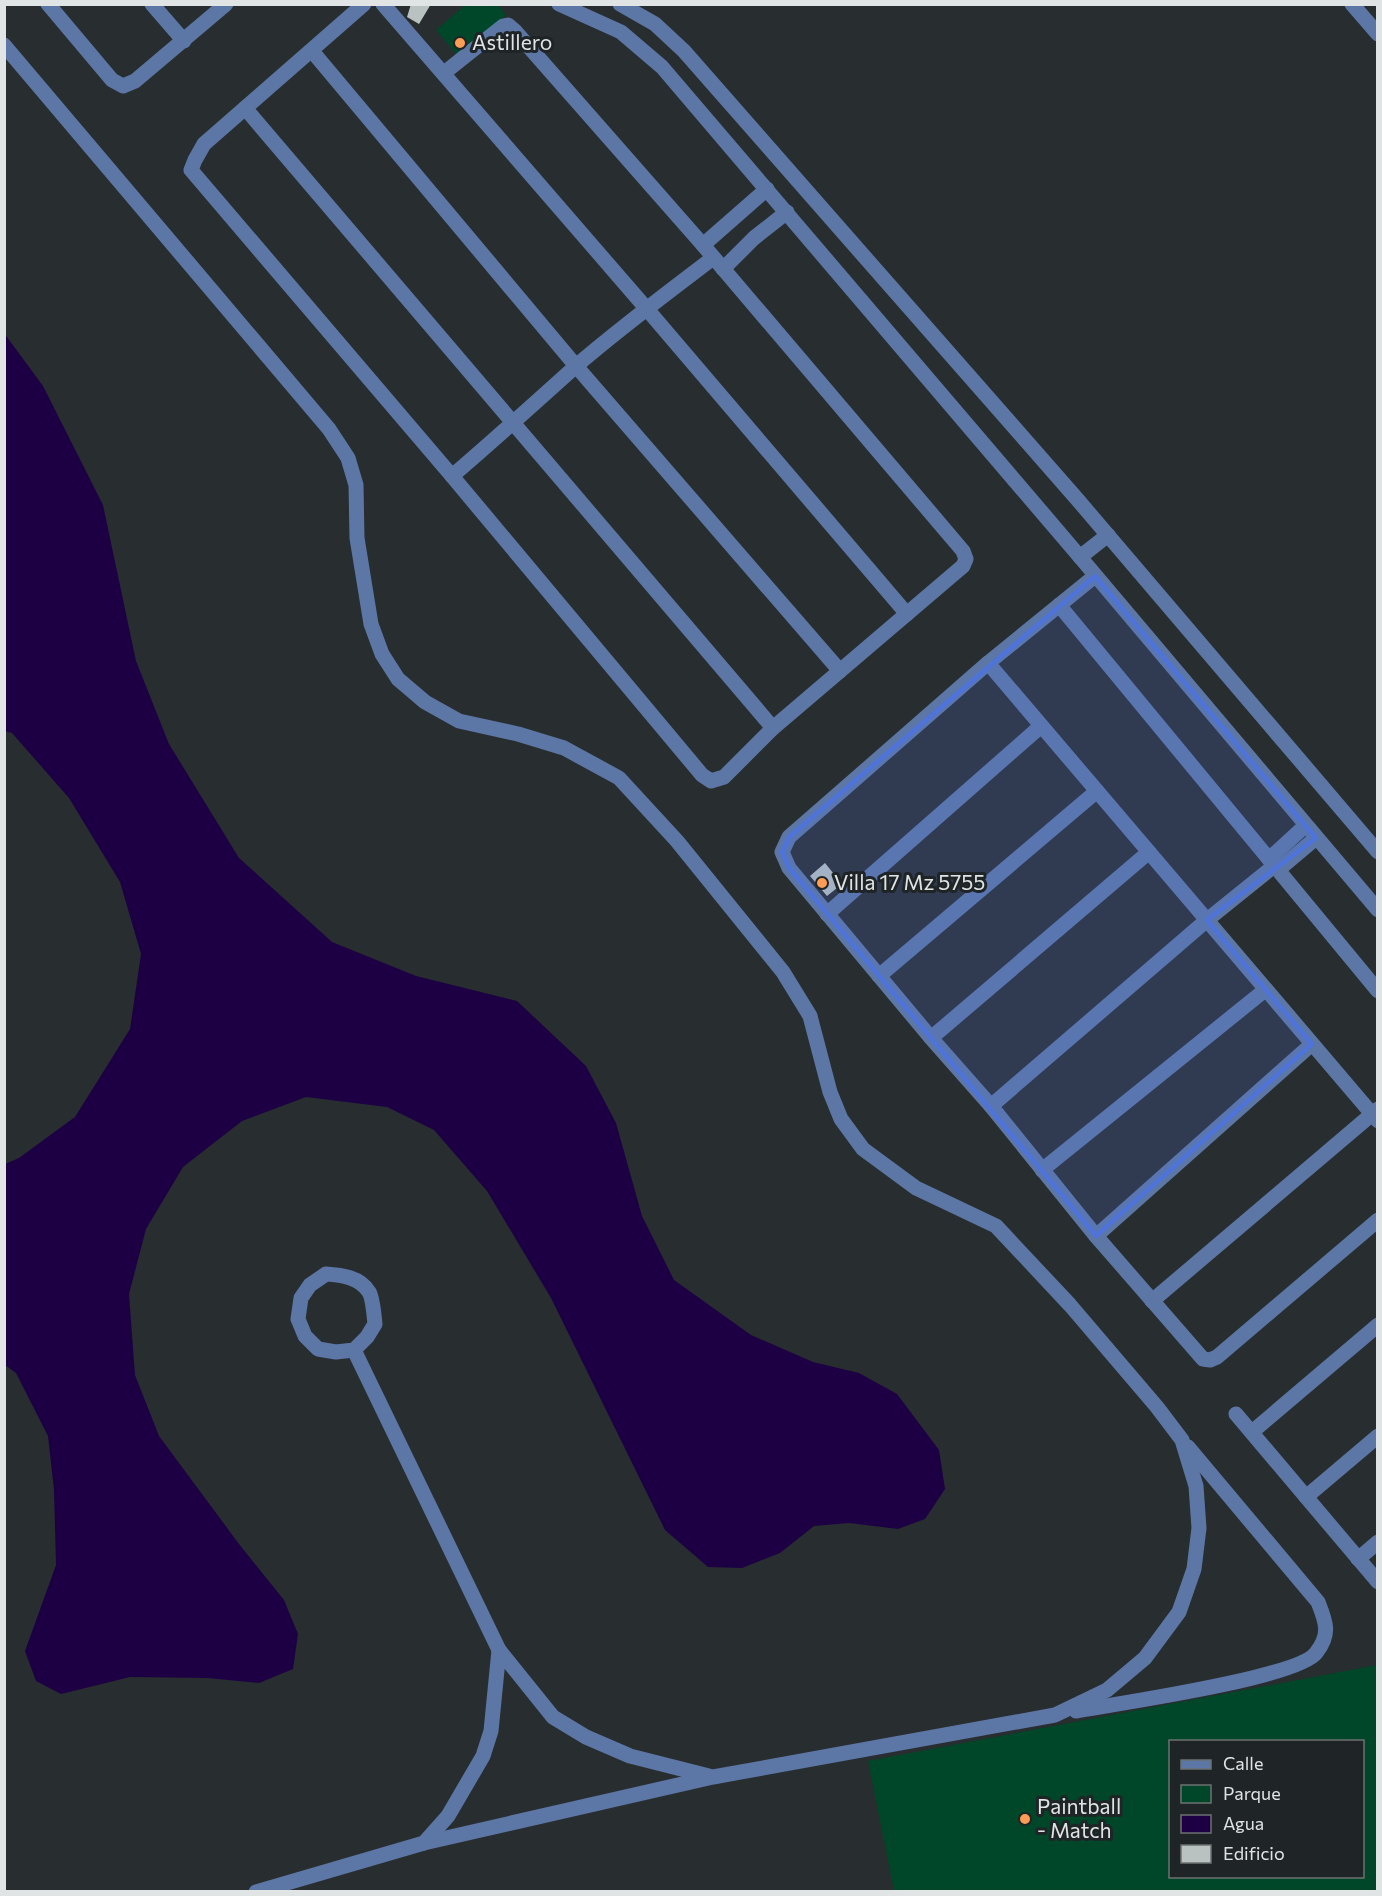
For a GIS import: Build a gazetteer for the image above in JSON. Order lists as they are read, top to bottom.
{
  "places": ["Astillero", "Villa 17 Mz 5755", "Paintball - Match"],
  "legend": [
    "Calle",
    "Parque",
    "Agua",
    "Edificio"
  ]
}
